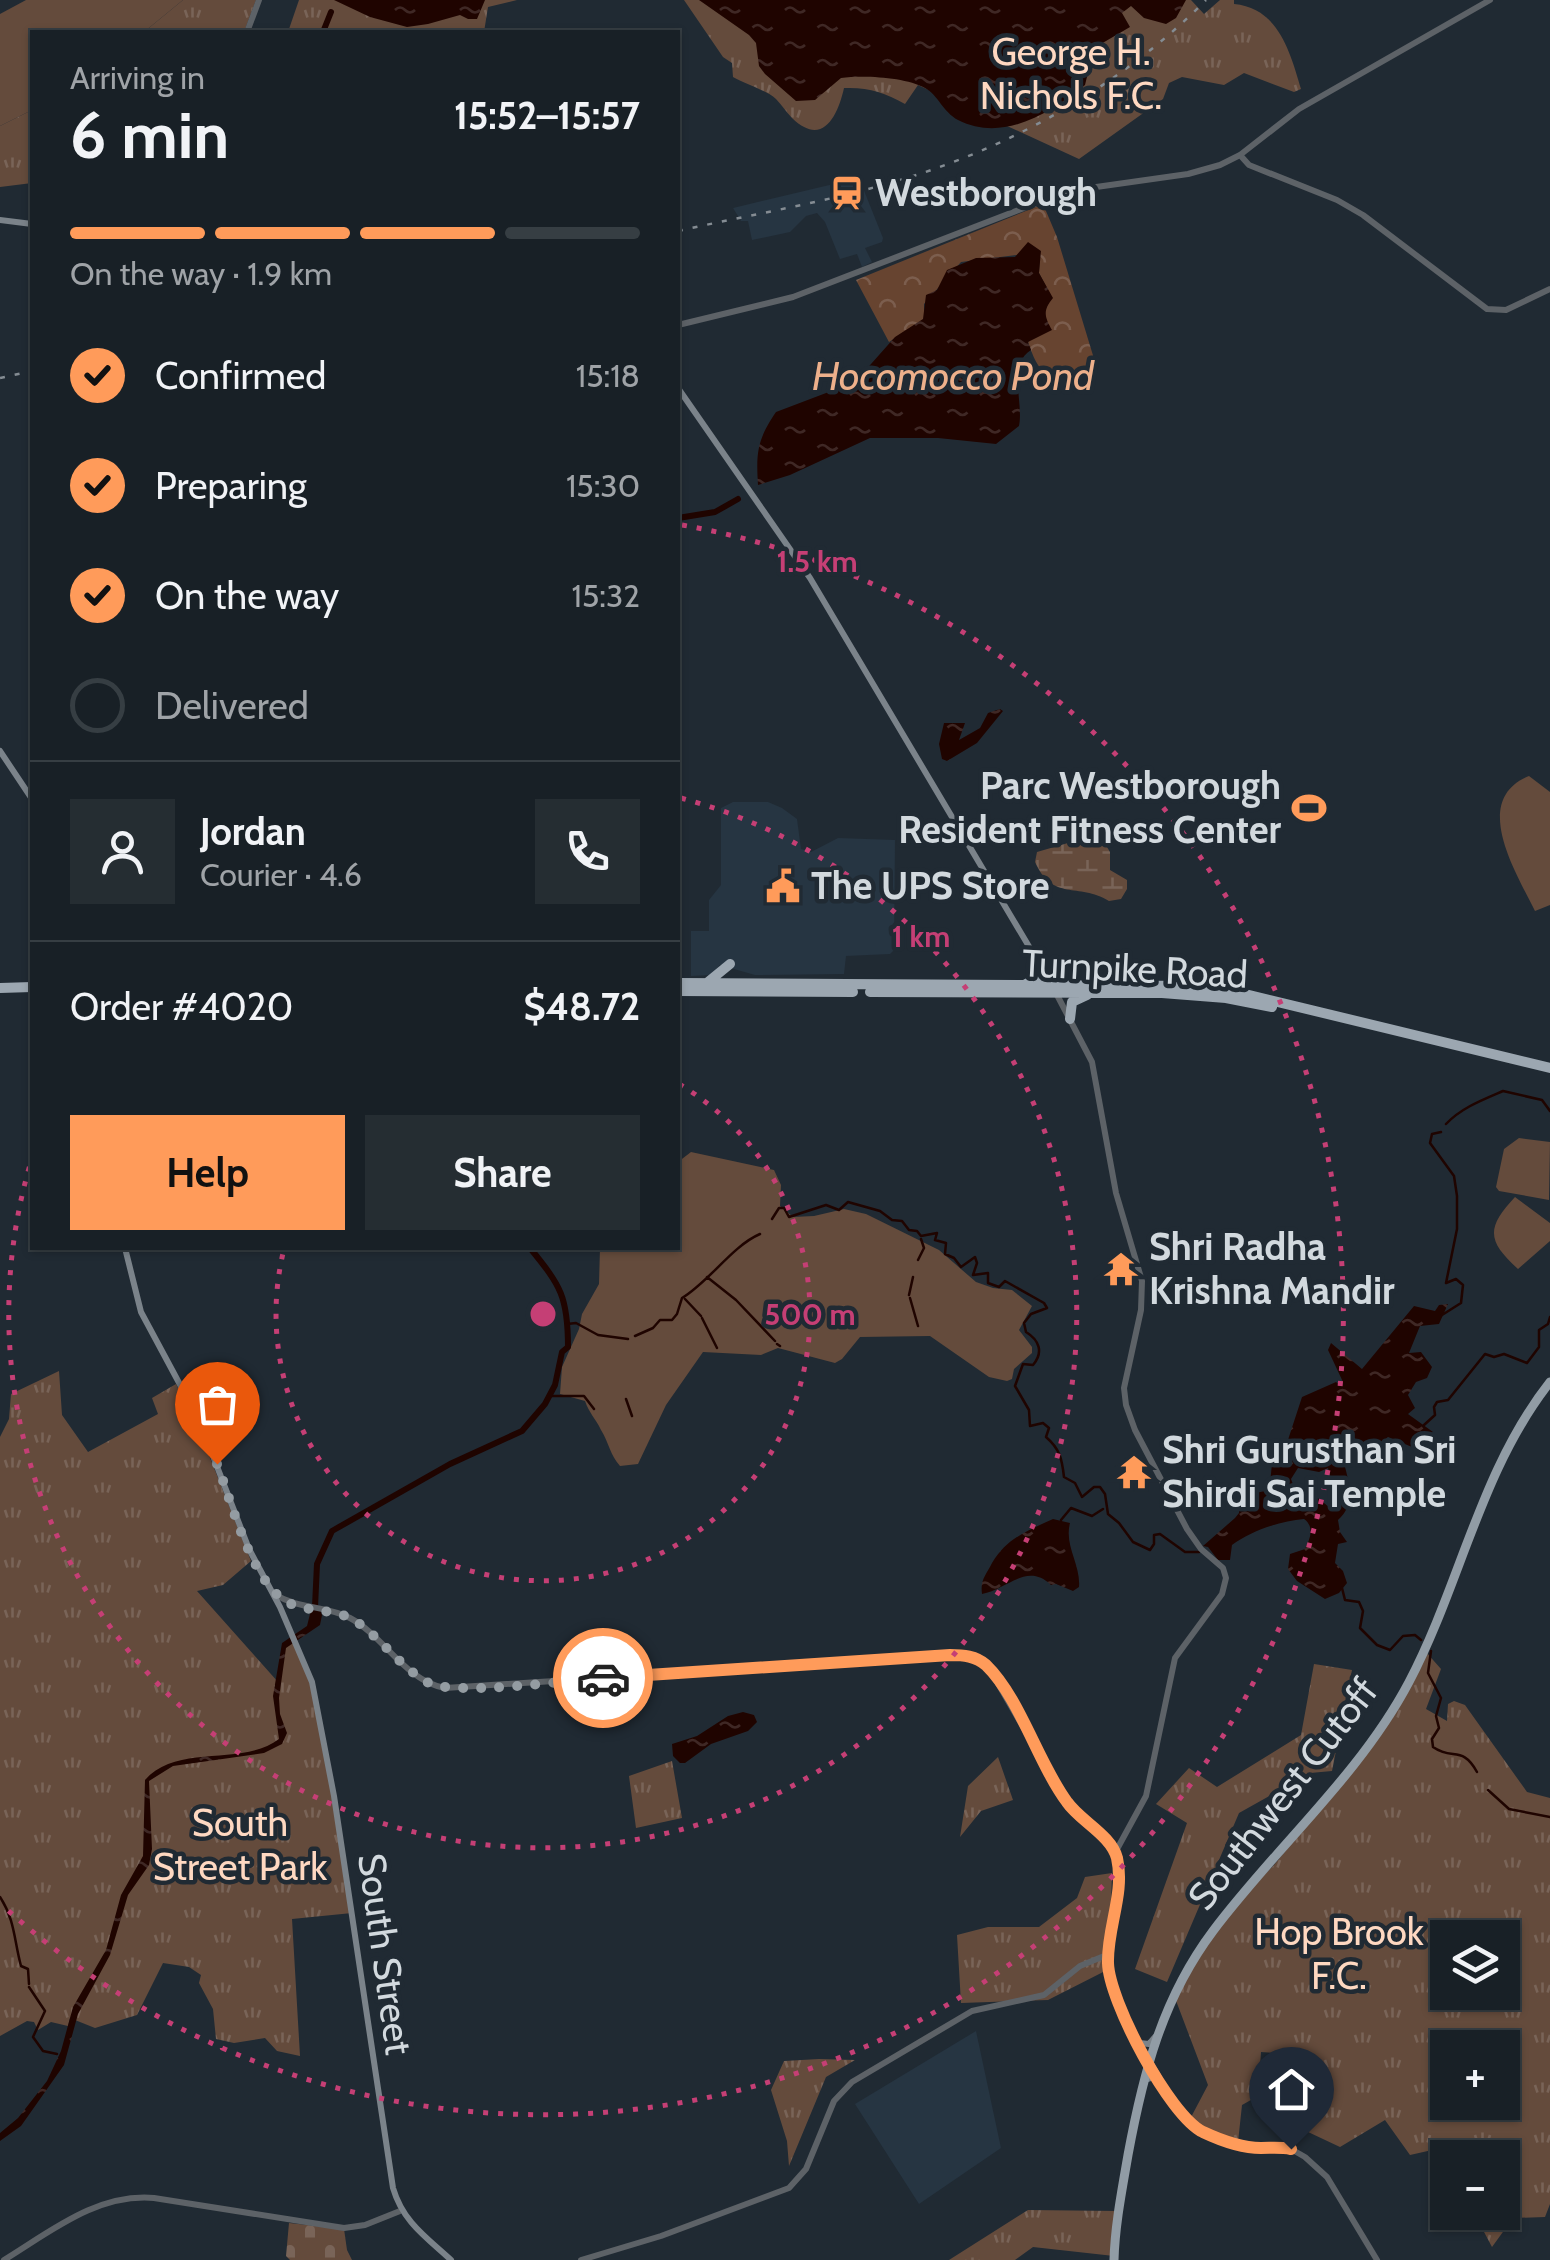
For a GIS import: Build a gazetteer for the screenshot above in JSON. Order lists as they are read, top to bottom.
{
  "streets": {
    "highway": ["Turnpike Road"],
    "main road": ["Southwest Cutoff", "South Street"]
  },
  "water": ["Hocomocco Pond"],
  "parks": ["George H. Nichols F.C.", "South Street Park", "Hop Brook F.C."],
  "places": {
    "station": ["Westborough"],
    "sports": ["Parc Westborough Resident Fitness Center"],
    "public building": ["The UPS Store"],
    "temple": ["Shri Radha Krishna Mandir", "Shri Gurusthan Sri Shirdi Sai Temple"]
  },
  "page": {
    "heading": ["6 min", "Arriving in", "15:52–15:57"],
    "panel": [
      "Jordan",
      "Courier · 4.6",
      "Order #4020",
      "$48.72"
    ],
    "bar": "On the way · 1.9 km",
    "list": [
      ["Confirmed", "15:18"],
      ["Preparing", "15:30"],
      ["On the way", "15:32"],
      "Delivered"
    ],
    "buttons": ["Help", "Share"],
    "map_buttons": ["+", "−"]
  },
  "rings": ["1.5 km", "1 km", "500 m"]
}
